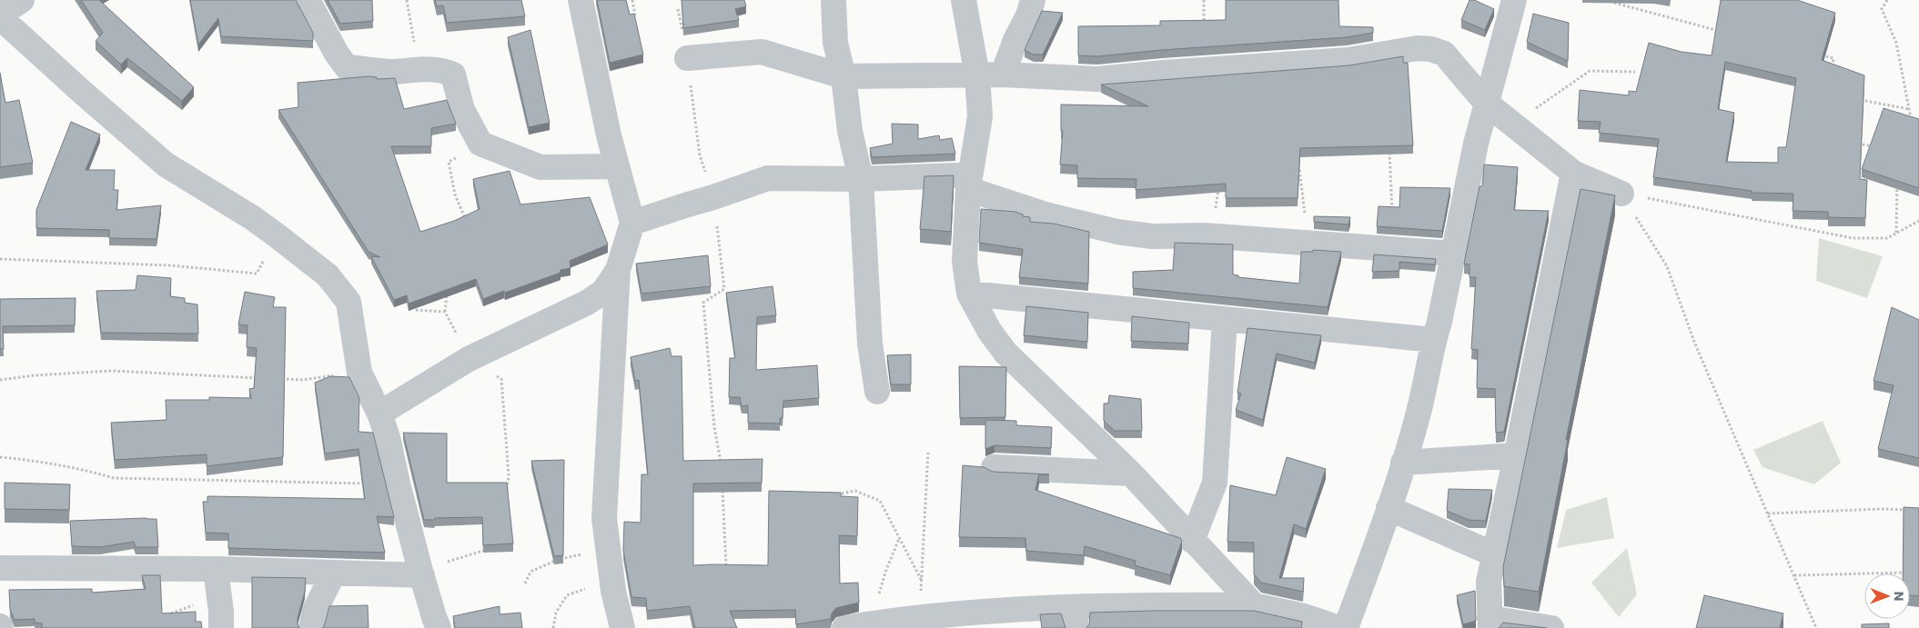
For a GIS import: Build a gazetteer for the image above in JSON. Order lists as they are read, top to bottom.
{
  "north": "right"
}
